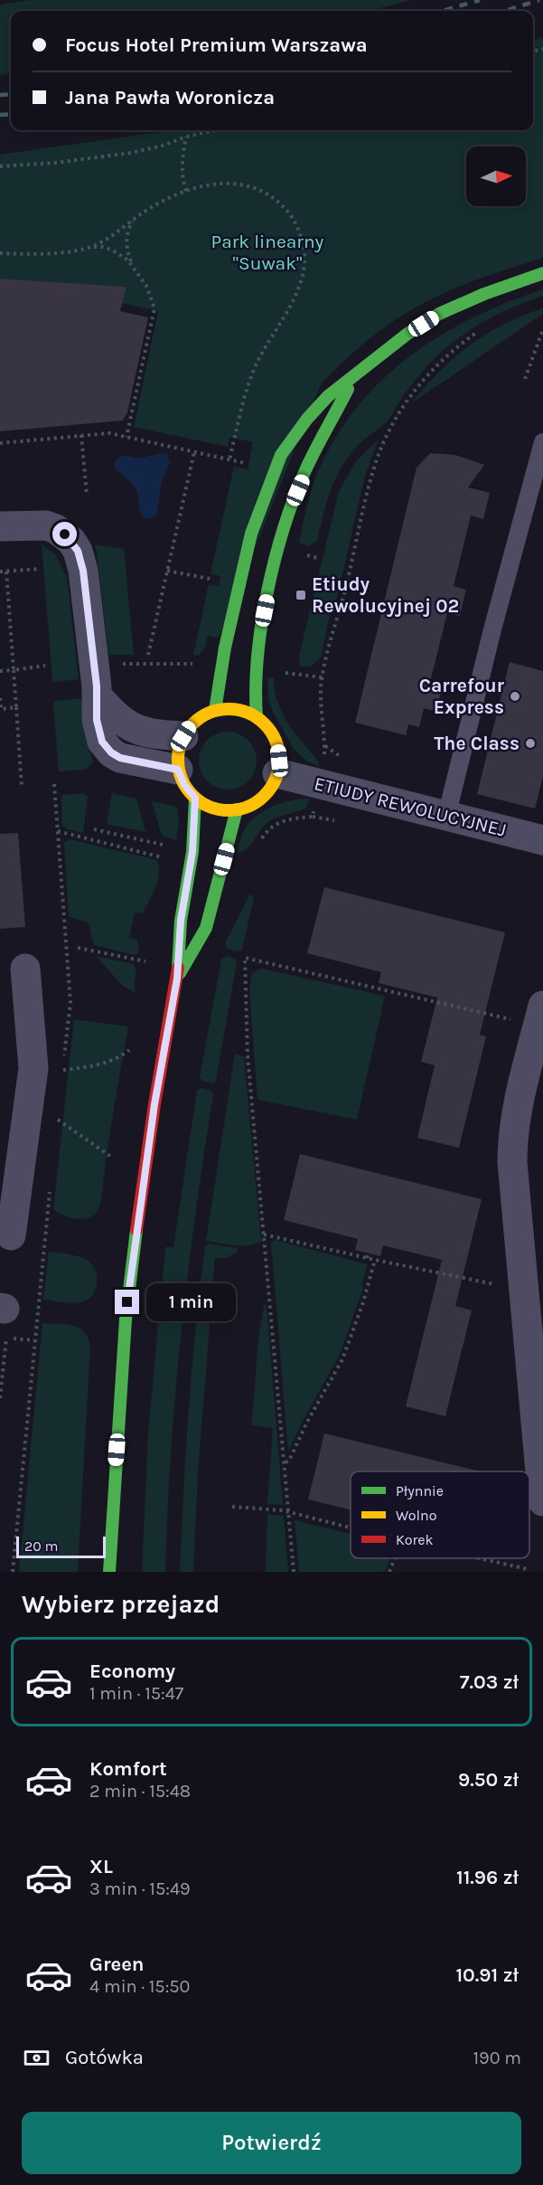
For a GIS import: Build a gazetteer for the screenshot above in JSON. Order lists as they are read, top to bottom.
{
  "streets": {
    "street": ["ETIUDY REWOLUCYJNEJ"]
  },
  "parks": ["Park linearny \"Suwak\""],
  "places": {
    "transit": ["Etiudy Rewolucyjnej 02"],
    "other": ["Carrefour Express", "The Class"]
  },
  "legend": ["Płynnie", "Wolno", "Korek"],
  "scale_bar": "20 m",
  "north": "right",
  "page": {
    "banner": ["Focus Hotel Premium Warszawa", "Jana Pawła Woronicza"],
    "bubble": "1 min",
    "scale": "20 m",
    "heading": "Wybierz przejazd",
    "list": [
      {
        "name": "Economy",
        "note": "1 min · 15:47",
        "value": "7.03 zł"
      },
      {
        "name": "Komfort",
        "note": "2 min · 15:48",
        "value": "9.50 zł"
      },
      {
        "name": "XL",
        "note": "3 min · 15:49",
        "value": "11.96 zł"
      },
      {
        "name": "Green",
        "note": "4 min · 15:50",
        "value": "10.91 zł"
      }
    ],
    "pay": ["Gotówka", "190 m"],
    "buttons": "Potwierdź"
  }
}
